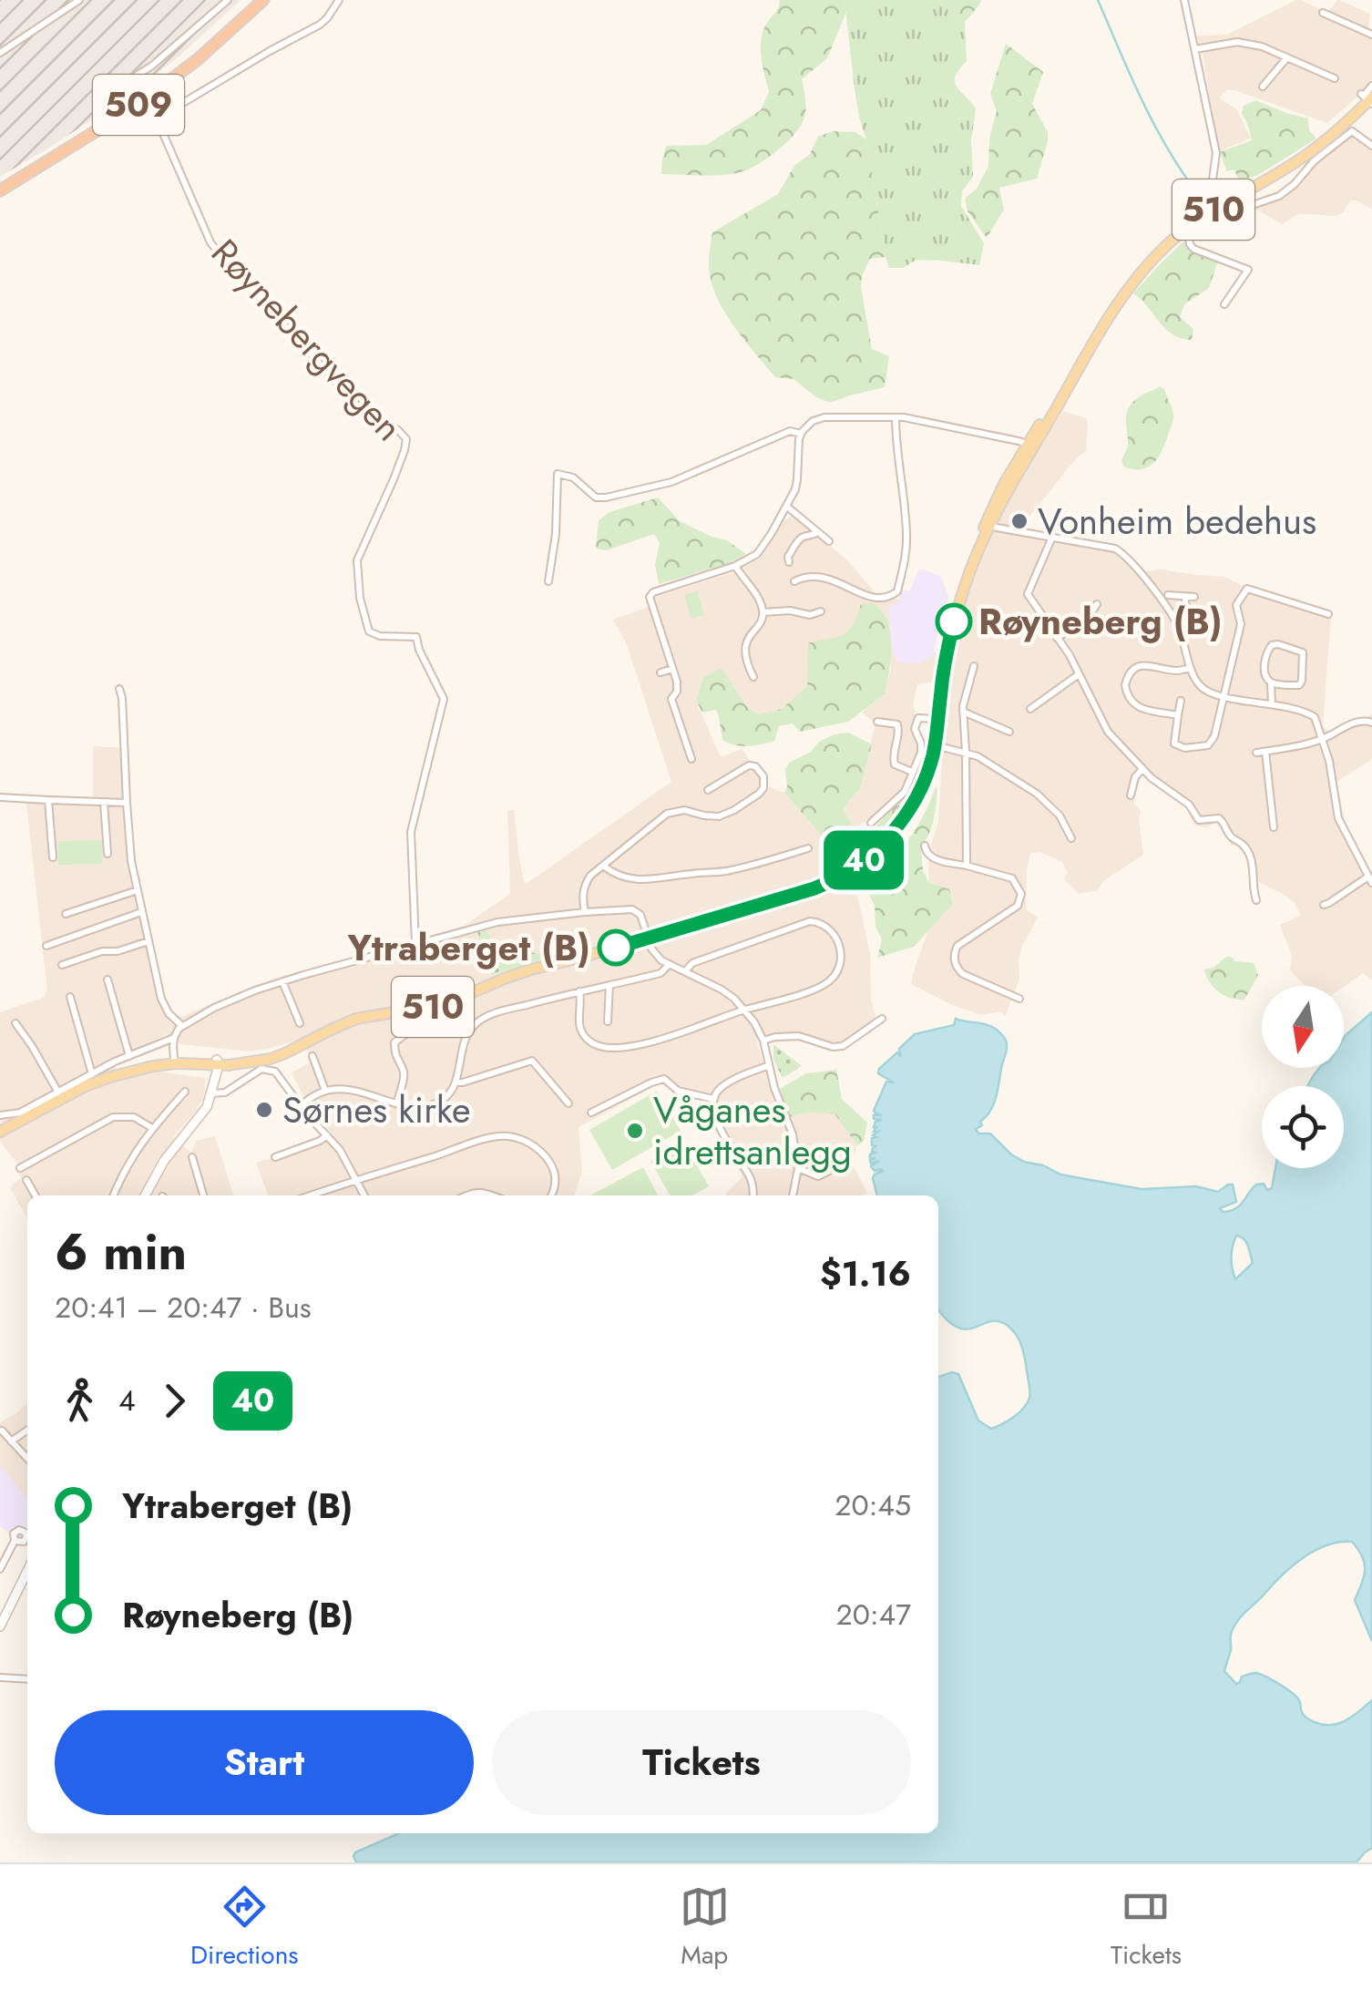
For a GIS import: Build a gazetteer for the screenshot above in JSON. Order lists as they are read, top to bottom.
{
  "streets": {
    "highway": ["509"],
    "main road": ["510"],
    "street": ["Røynebergvegen"]
  },
  "places": [
    "Vonheim bedehus",
    "Røyneberg (B)",
    "Ytraberget (B)",
    "Sørnes kirke",
    "Våganes idrettsanlegg"
  ],
  "lines": ["bus line 40"],
  "north": "bottom",
  "page": {
    "on_map": "40",
    "heading": ["6 min", "20:41 – 20:47 · Bus", "$1.16"],
    "legs": ["4", "40"],
    "list": [
      {
        "name": "Ytraberget (B)",
        "value": "20:45"
      },
      {
        "name": "Røyneberg (B)",
        "value": "20:47"
      }
    ],
    "buttons": ["Start", "Tickets"],
    "tabs": ["Directions", "Map", "Tickets"]
  }
}
